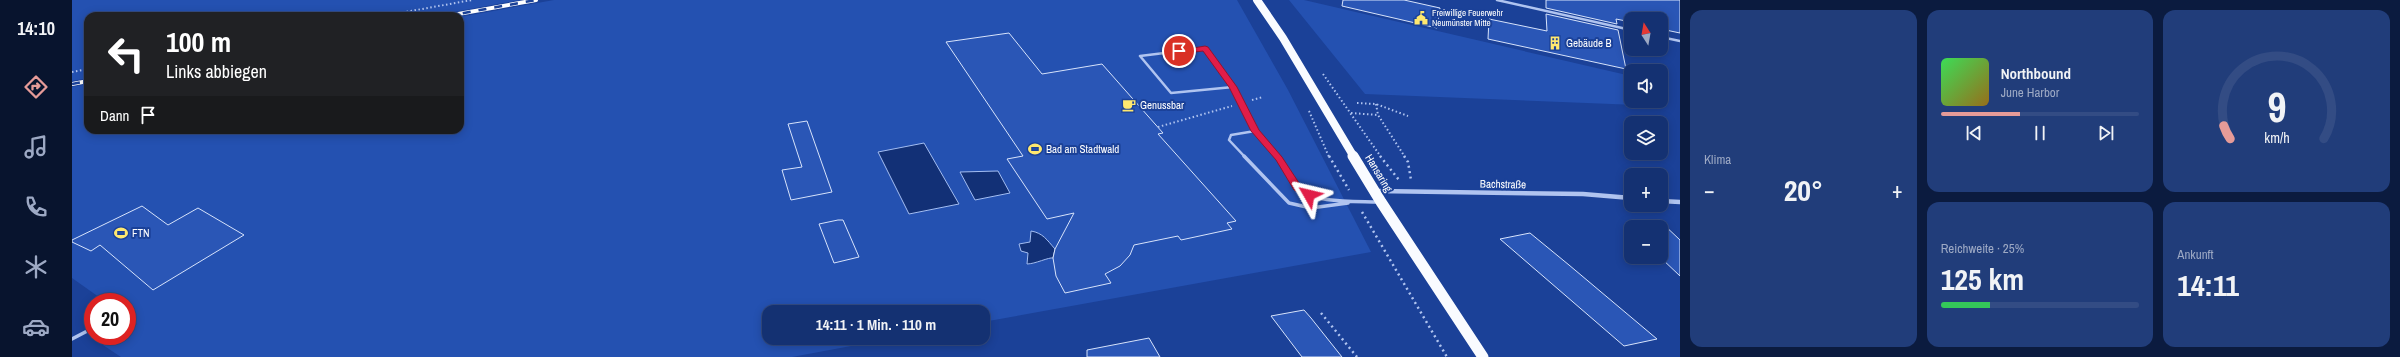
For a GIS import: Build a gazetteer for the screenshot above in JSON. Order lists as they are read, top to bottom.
{
  "streets": {
    "main road": ["Hansaring"],
    "street": ["Bachstraße"]
  },
  "crossings": [
    ["Hansaring", "Bachstraße"]
  ],
  "places": {
    "public building": ["Freiwillige Feuerwehr Neumünster Mitte"],
    "building": ["Gebäude B"],
    "cafe": ["Genussbar"],
    "sports": ["Bad am Stadtwald", "FTN"]
  },
  "north": "top",
  "page": {
    "tabs": "14:10",
    "tile": [
      "Klima",
      ["Reichweite · 25%", "125 km"],
      ["Ankunft", "14:11"]
    ],
    "map_buttons": ["+", "−"],
    "turn": ["100 m", "Links abbiegen"],
    "song": ["Northbound", "June Harbor"],
    "then": "Dann",
    "heat": ["−", "20°", "+"],
    "limit": "20",
    "trip": "14:11 · 1 Min. · 110 m",
    "gauge": ["9", "km/h"]
  }
}
